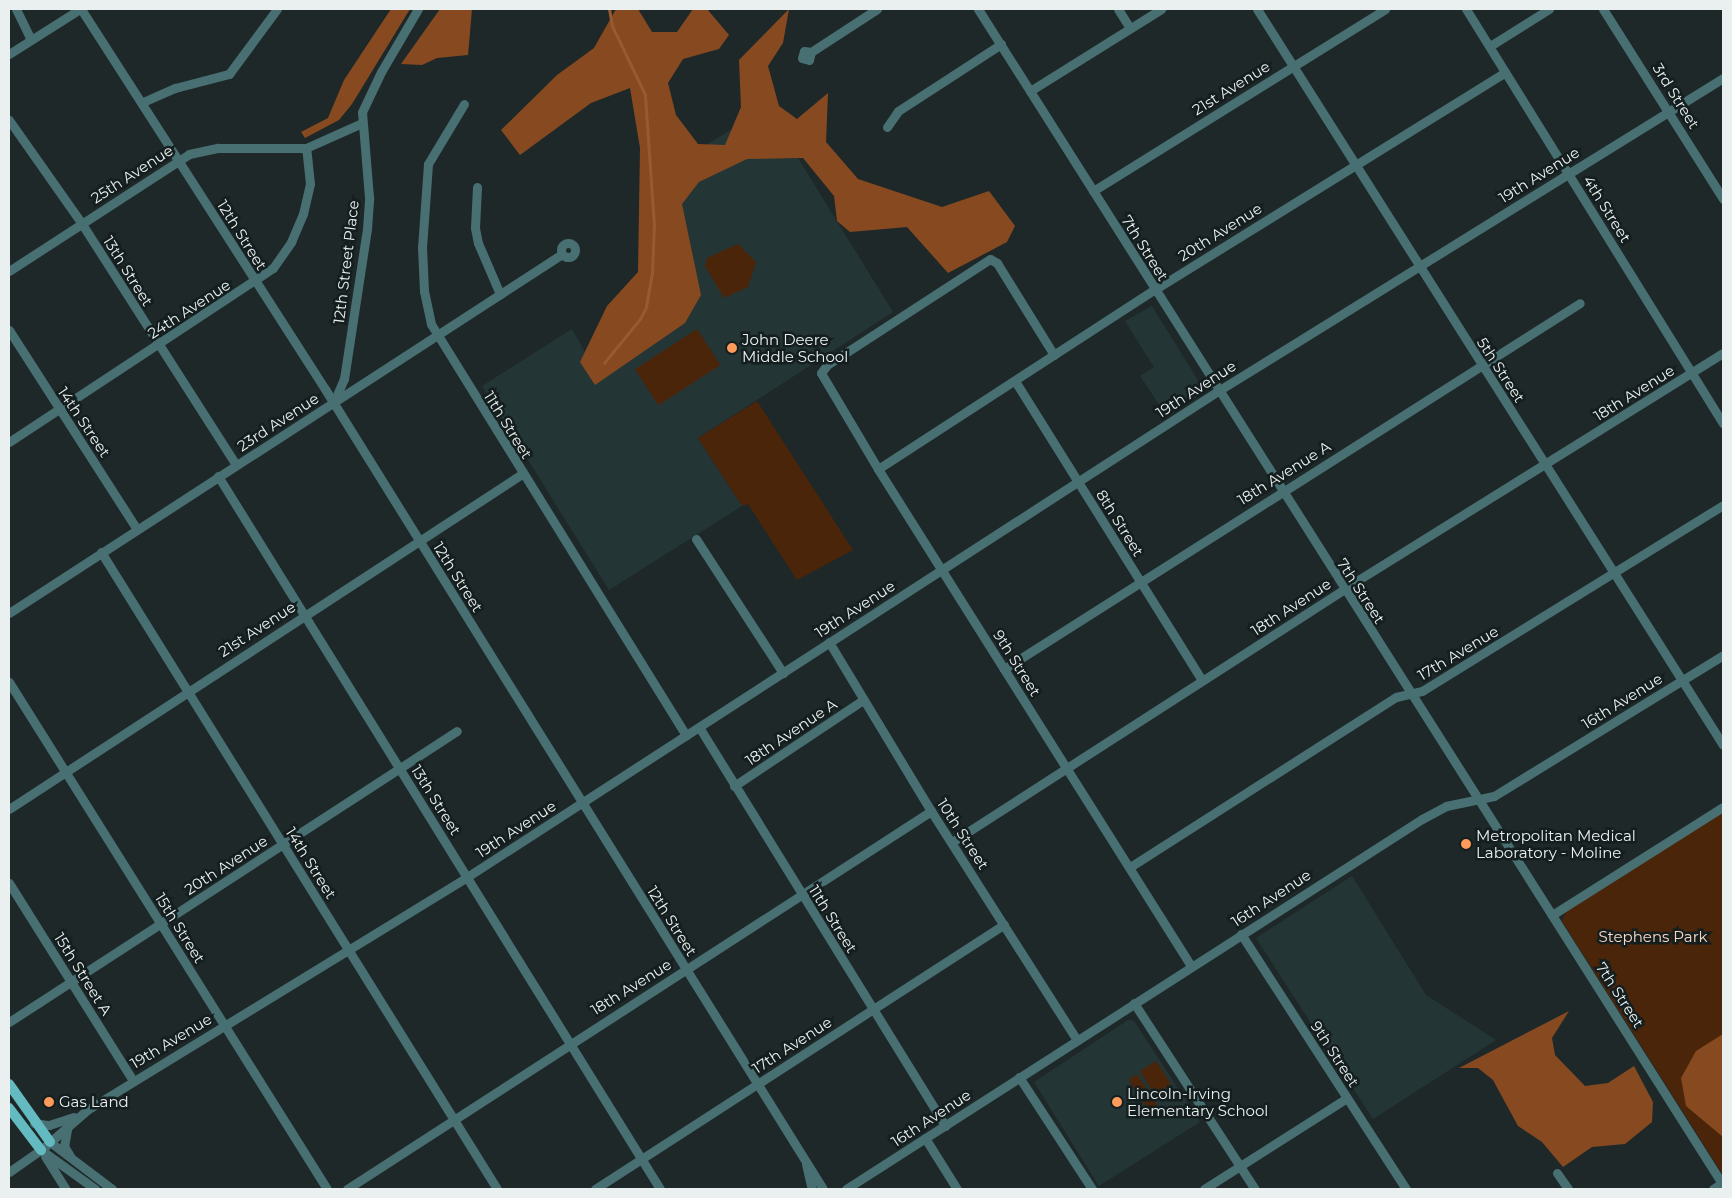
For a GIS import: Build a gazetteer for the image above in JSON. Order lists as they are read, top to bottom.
{
  "streets": {
    "street": [
      "21st Avenue",
      "3rd Street",
      "25th Avenue",
      "19th Avenue",
      "4th Street",
      "20th Avenue",
      "12th Street",
      "7th Street",
      "12th Street Place",
      "13th Street",
      "24th Avenue",
      "5th Street",
      "18th Avenue",
      "14th Street",
      "23rd Avenue",
      "11th Street",
      "18th Avenue A",
      "8th Street",
      "17th Avenue",
      "9th Street",
      "16th Avenue",
      "10th Street",
      "15th Street",
      "15th Street A"
    ]
  },
  "crossings": [
    ["21st Avenue", "12th Street"],
    ["21st Avenue", "7th Street"],
    ["21st Avenue", "13th Street"],
    ["21st Avenue", "5th Street"],
    ["21st Avenue", "14th Street"],
    ["21st Avenue", "11th Street"],
    ["21st Avenue", "15th Street"],
    ["3rd Street", "19th Avenue"],
    ["25th Avenue", "12th Street"],
    ["25th Avenue", "12th Street Place"],
    ["25th Avenue", "13th Street"],
    ["25th Avenue", "24th Avenue"],
    ["19th Avenue", "4th Street"],
    ["19th Avenue", "12th Street"],
    ["19th Avenue", "7th Street"],
    ["19th Avenue", "13th Street"],
    ["19th Avenue", "5th Street"],
    ["19th Avenue", "14th Street"],
    ["19th Avenue", "11th Street"],
    ["19th Avenue", "8th Street"],
    ["19th Avenue", "9th Street"],
    ["19th Avenue", "10th Street"],
    ["19th Avenue", "15th Street"],
    ["19th Avenue", "15th Street A"],
    ["4th Street", "20th Avenue"],
    ["4th Street", "18th Avenue"],
    ["20th Avenue", "7th Street"],
    ["20th Avenue", "13th Street"],
    ["20th Avenue", "5th Street"],
    ["20th Avenue", "14th Street"],
    ["20th Avenue", "8th Street"],
    ["20th Avenue", "9th Street"],
    ["20th Avenue", "15th Street"],
    ["20th Avenue", "15th Street A"],
    ["12th Street", "12th Street Place"],
    ["12th Street", "24th Avenue"],
    ["12th Street", "18th Avenue"],
    ["12th Street", "23rd Avenue"],
    ["12th Street", "17th Avenue"],
    ["7th Street", "18th Avenue"],
    ["7th Street", "18th Avenue A"],
    ["7th Street", "17th Avenue"],
    ["7th Street", "16th Avenue"],
    ["12th Street Place", "23rd Avenue"],
    ["13th Street", "24th Avenue"],
    ["13th Street", "18th Avenue"],
    ["13th Street", "23rd Avenue"],
    ["13th Street", "17th Avenue"],
    ["24th Avenue", "14th Street"],
    ["5th Street", "18th Avenue"],
    ["5th Street", "18th Avenue A"],
    ["5th Street", "17th Avenue"],
    ["5th Street", "16th Avenue"],
    ["18th Avenue", "14th Street"],
    ["18th Avenue", "11th Street"],
    ["18th Avenue", "8th Street"],
    ["18th Avenue", "9th Street"],
    ["18th Avenue", "10th Street"],
    ["14th Street", "23rd Avenue"],
    ["23rd Avenue", "11th Street"],
    ["11th Street", "18th Avenue A"],
    ["11th Street", "17th Avenue"],
    ["11th Street", "16th Avenue"],
    ["18th Avenue A", "8th Street"],
    ["18th Avenue A", "9th Street"],
    ["18th Avenue A", "10th Street"],
    ["17th Avenue", "9th Street"],
    ["17th Avenue", "10th Street"],
    ["9th Street", "16th Avenue"],
    ["16th Avenue", "10th Street"]
  ],
  "parks": ["Stephens Park"],
  "places": [
    "John Deere Middle School",
    "Metropolitan Medical Laboratory - Moline",
    "Gas Land",
    "Lincoln-Irving Elementary School"
  ]
}
